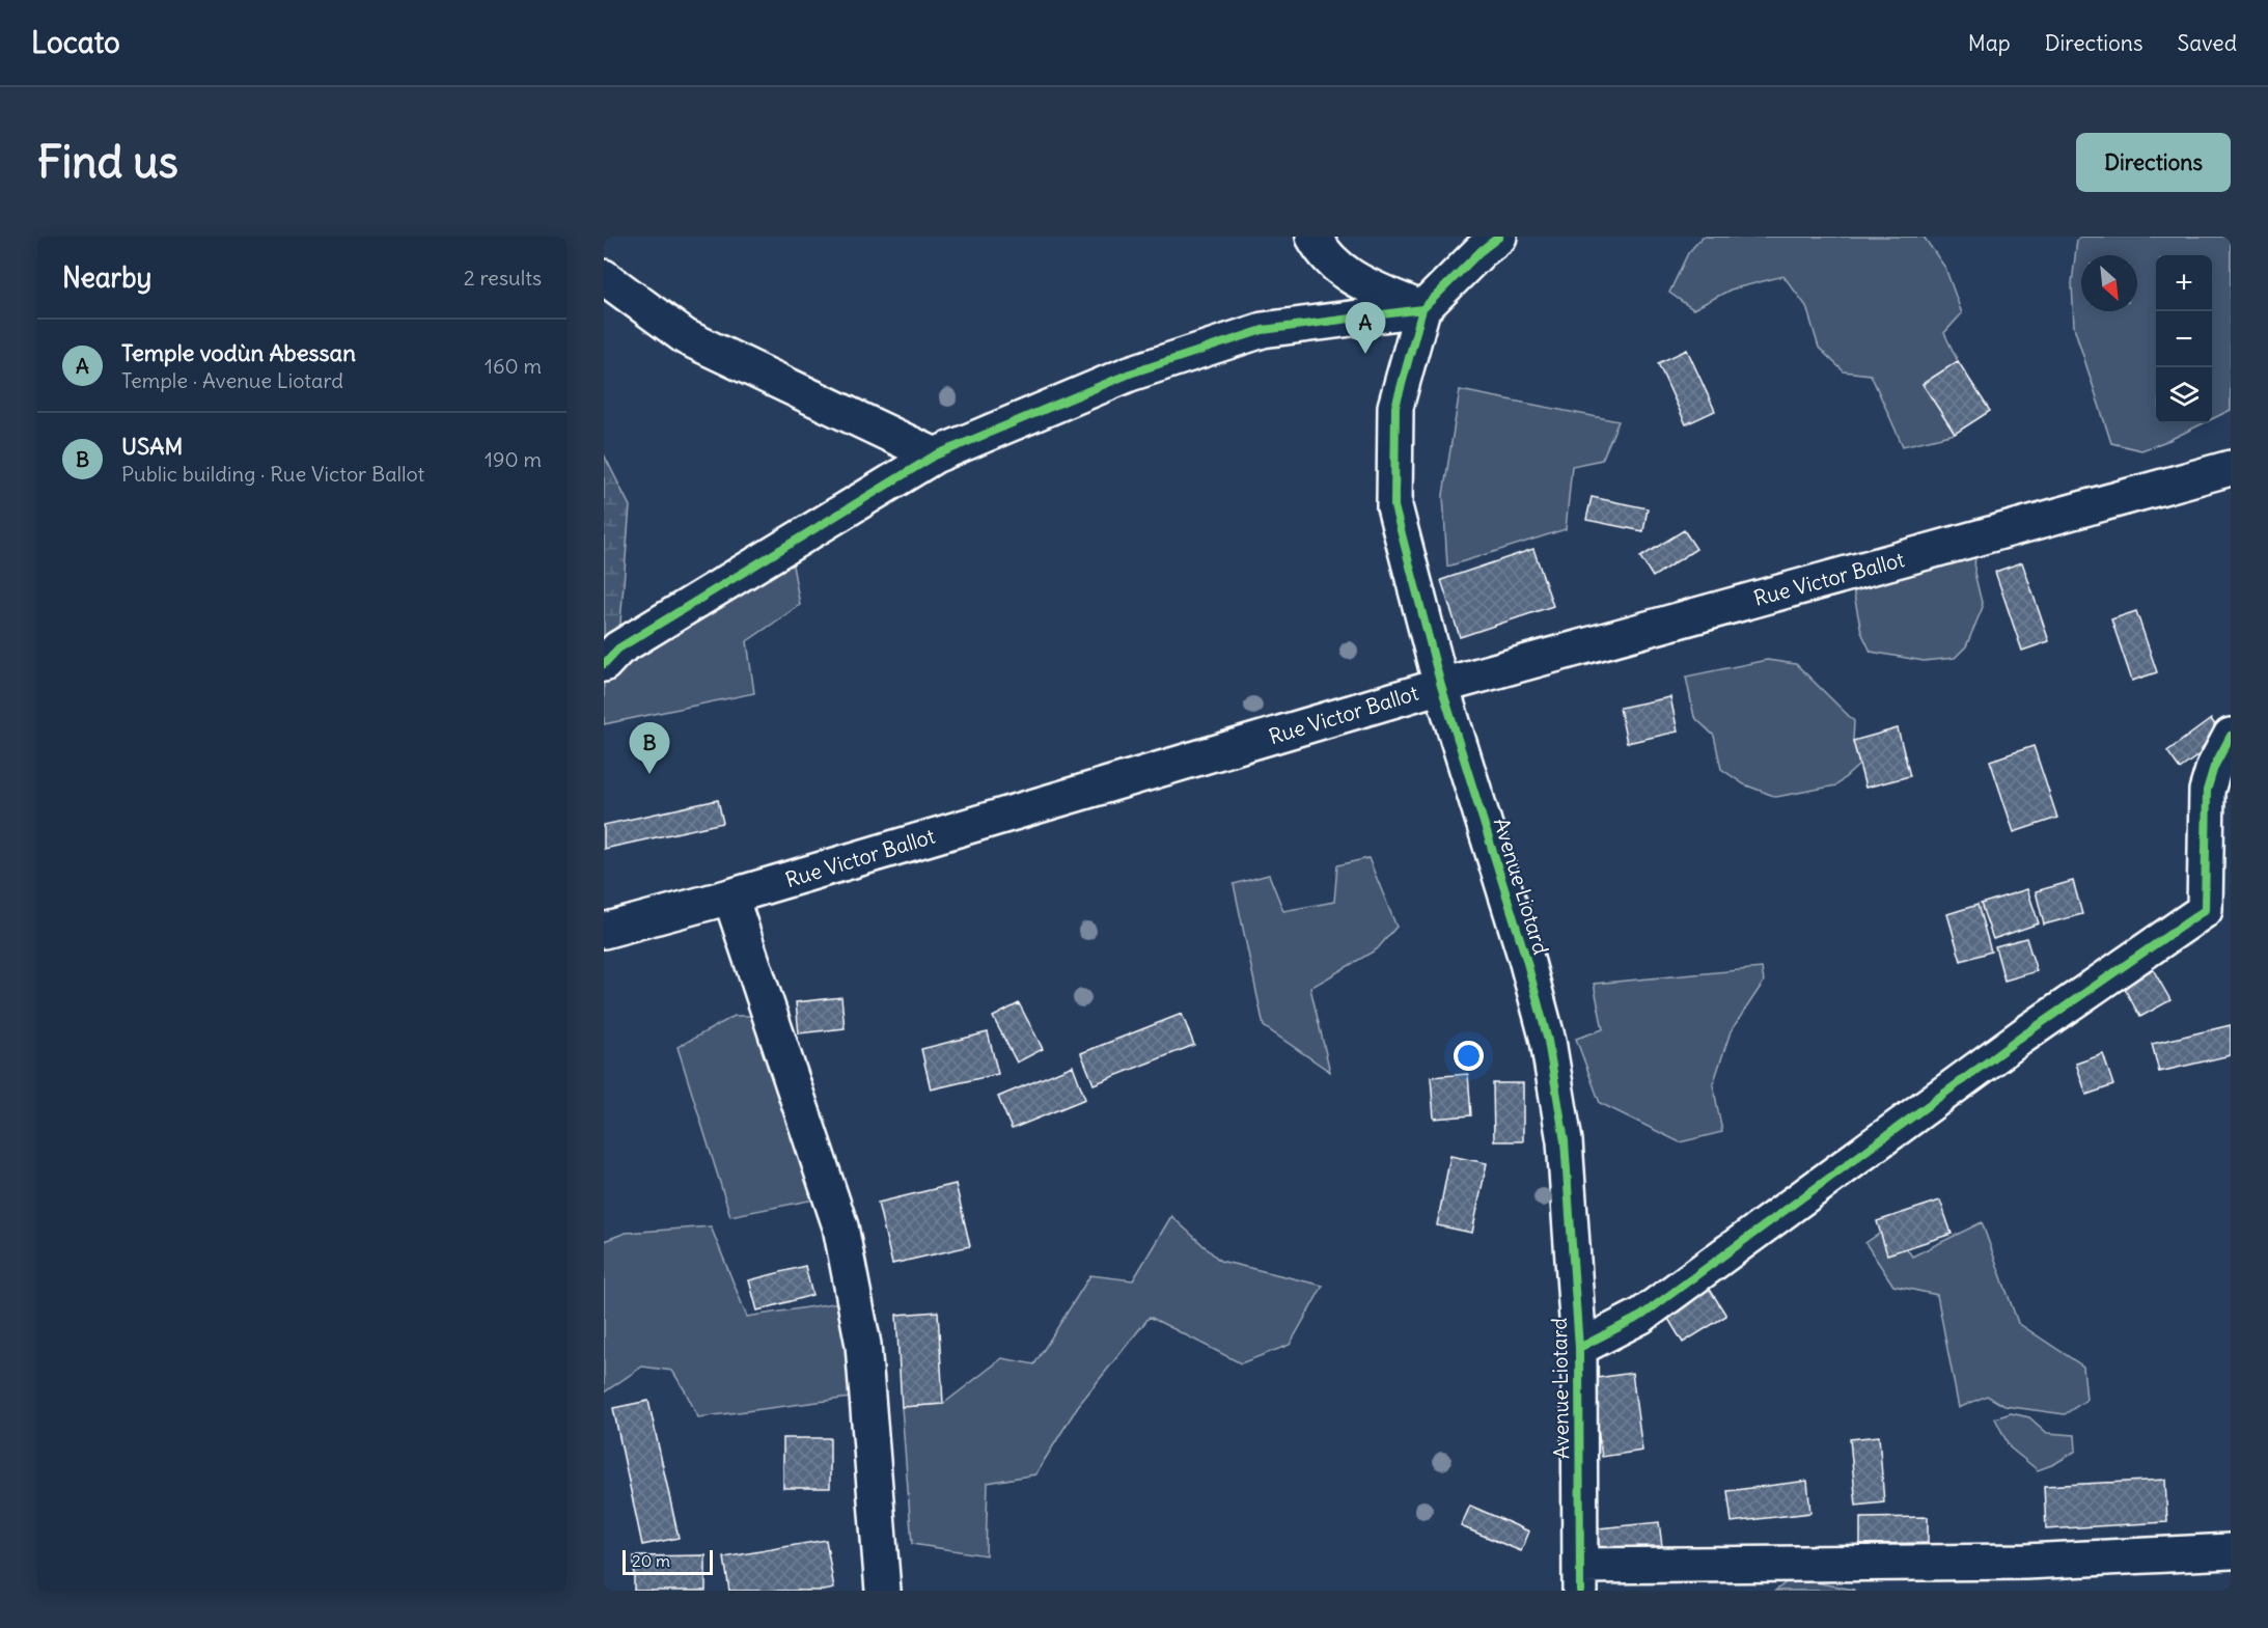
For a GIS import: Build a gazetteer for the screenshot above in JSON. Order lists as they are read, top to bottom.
{
  "streets": {
    "street": ["Rue Victor Ballot", "Avenue Liotard"]
  },
  "crossings": [
    ["Rue Victor Ballot", "Avenue Liotard"]
  ],
  "scale_bar": "20 m",
  "north": "bottom right",
  "page": {
    "header": "Locato",
    "nav": ["Map", "Directions", "Saved"],
    "buttons": "Directions",
    "title": "Find us",
    "heading": ["Nearby", "2 results"],
    "map_buttons": ["+", "−"],
    "pins": ["A", "B"],
    "list": [
      {
        "mark": "A",
        "name": "Temple vodùn Abessan",
        "note": "Temple · Avenue Liotard",
        "value": "160 m"
      },
      {
        "mark": "B",
        "name": "USAM",
        "note": "Public building · Rue Victor Ballot",
        "value": "190 m"
      }
    ],
    "scale": "20 m"
  }
}
